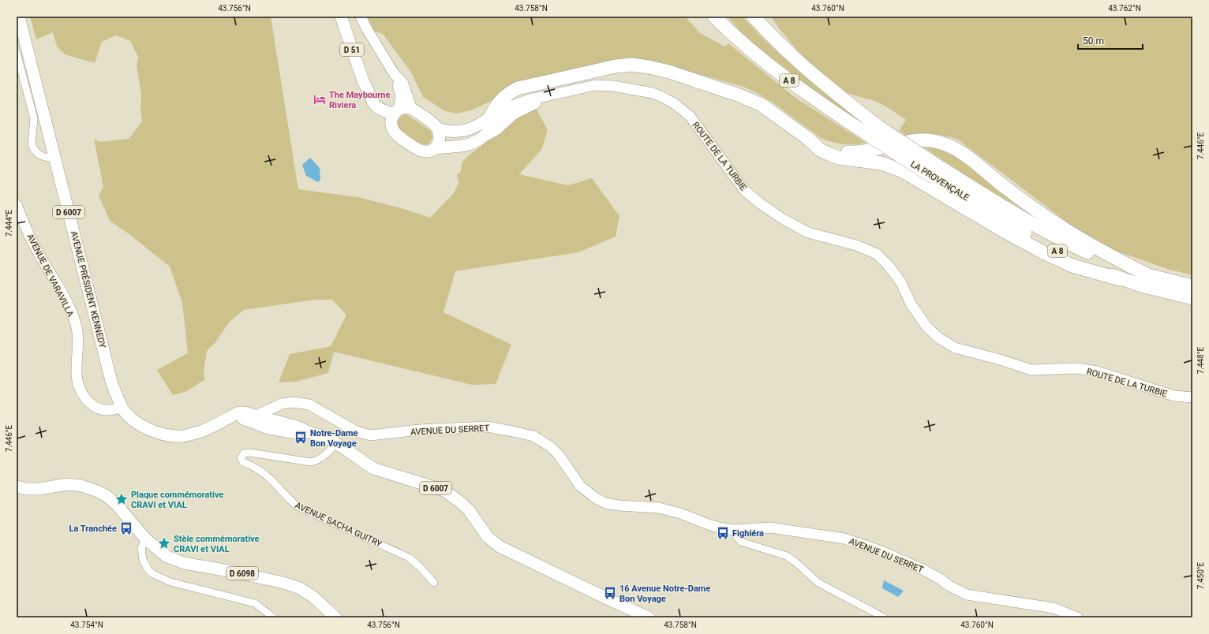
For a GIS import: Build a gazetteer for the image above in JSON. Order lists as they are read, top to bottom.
{
  "streets": {
    "highway": ["A 8", "LA PROVENÇALE"],
    "main road": [
      "D 51",
      "ROUTE DE LA TURBIE",
      "D 6007",
      "AVENUE PRÉSIDENT KENNEDY",
      "D 6098"
    ],
    "street": ["AVENUE DE VARAVILLA", "AVENUE DU SERRET", "AVENUE SACHA GUITRY"]
  },
  "crossings": [
    ["D 51", "ROUTE DE LA TURBIE"],
    ["D 6007", "AVENUE PRÉSIDENT KENNEDY"],
    ["D 6007", "AVENUE DU SERRET"],
    ["D 6007", "AVENUE SACHA GUITRY"],
    ["AVENUE DE VARAVILLA", "AVENUE PRÉSIDENT KENNEDY"],
    ["AVENUE PRÉSIDENT KENNEDY", "AVENUE DU SERRET"]
  ],
  "places": {
    "hotel": ["The Maybourne Riviera"],
    "bus stop": [
      "Notre-Dame Bon Voyage",
      "La Tranchée",
      "Fighiéra",
      "16 Avenue Notre-Dame Bon Voyage"
    ],
    "place": ["Plaque commémorative CRAVI et VIAL", "Stèle commémorative CRAVI et VIAL"]
  },
  "scale_bar": "50 m",
  "coordinates": [
    "43.756°N",
    "43.758°N",
    "43.760°N",
    "43.762°N",
    "7.446°E",
    "7.444°E",
    "7.448°E",
    "7.450°E",
    "43.754°N"
  ]
}
